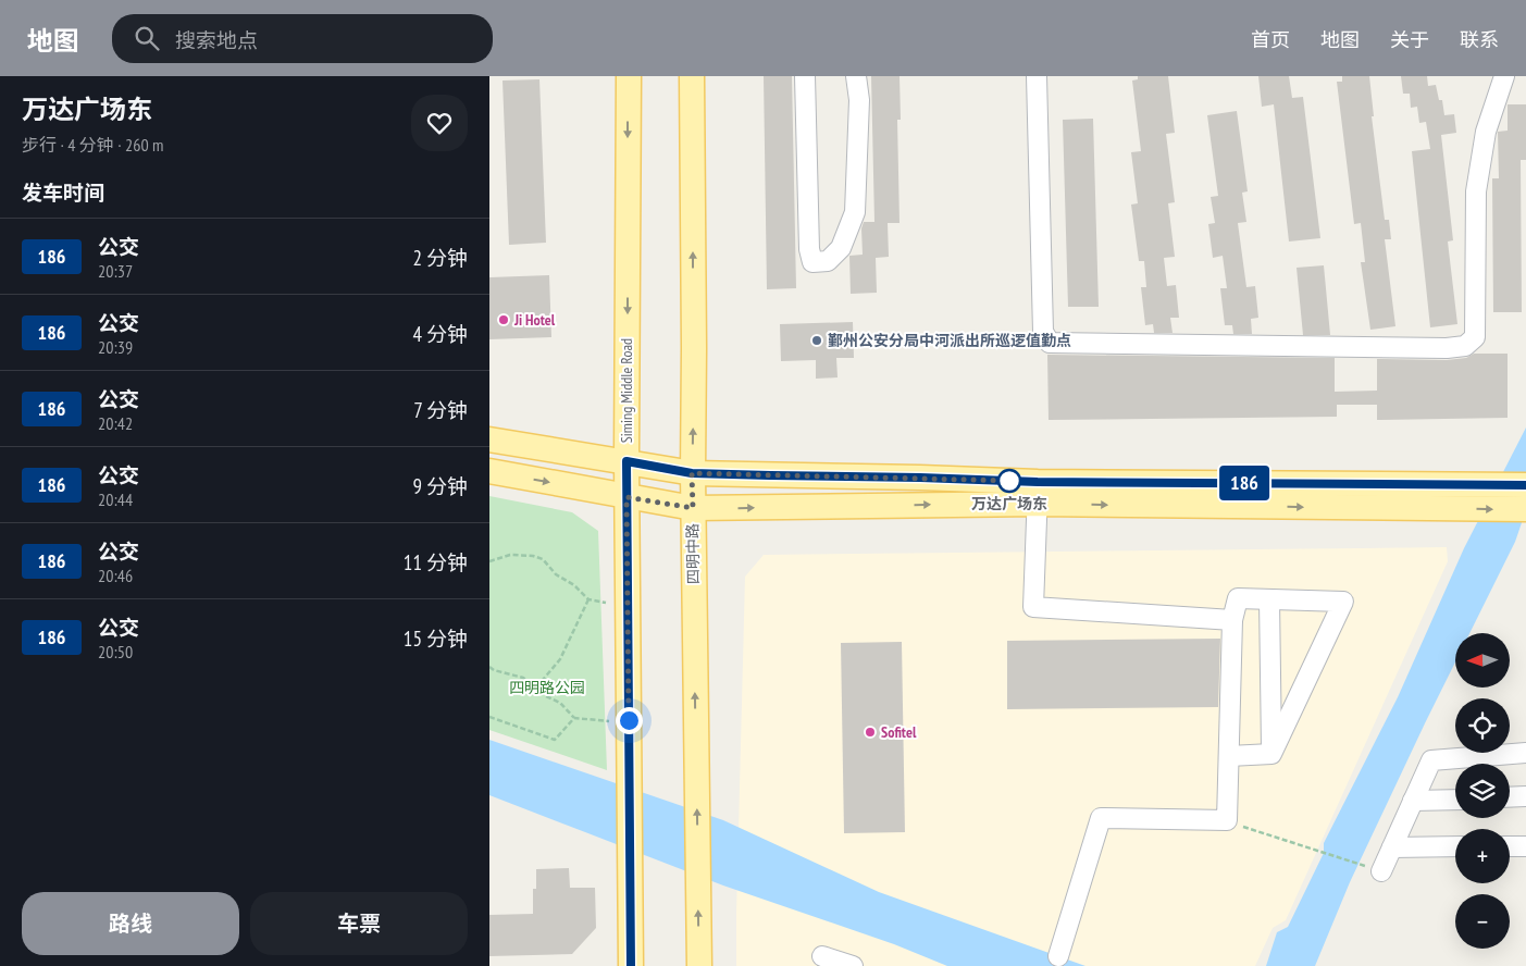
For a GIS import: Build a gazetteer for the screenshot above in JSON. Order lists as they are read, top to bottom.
{
  "streets": {
    "main road": ["Siming Middle Road", "四明中路"]
  },
  "one_way": ["Siming Middle Road", "四明中路"],
  "parks": ["四明路公园"],
  "places": [
    "Ji Hotel",
    "鄞州公安分局中河派出所巡逻值勤点",
    "万达广场东",
    "Sofitel"
  ],
  "lines": ["bus line 186"],
  "north": "left",
  "page": {
    "header": "地图",
    "search": "搜索地点",
    "nav": [
      "首页",
      "地图",
      "关于",
      "联系"
    ],
    "heading": [
      ["万达广场东", "步行 · 4 分钟 · 260 m"],
      "发车时间"
    ],
    "on_map": "186",
    "list": [
      {
        "mark": "186",
        "name": "公交",
        "note": "20:37",
        "value": "2 分钟"
      },
      {
        "mark": "186",
        "name": "公交",
        "note": "20:39",
        "value": "4 分钟"
      },
      {
        "mark": "186",
        "name": "公交",
        "note": "20:42",
        "value": "7 分钟"
      },
      {
        "mark": "186",
        "name": "公交",
        "note": "20:44",
        "value": "9 分钟"
      },
      {
        "mark": "186",
        "name": "公交",
        "note": "20:46",
        "value": "11 分钟"
      },
      {
        "mark": "186",
        "name": "公交",
        "note": "20:50",
        "value": "15 分钟"
      }
    ],
    "map_buttons": ["+", "−"],
    "buttons": ["路线", "车票"]
  }
}
